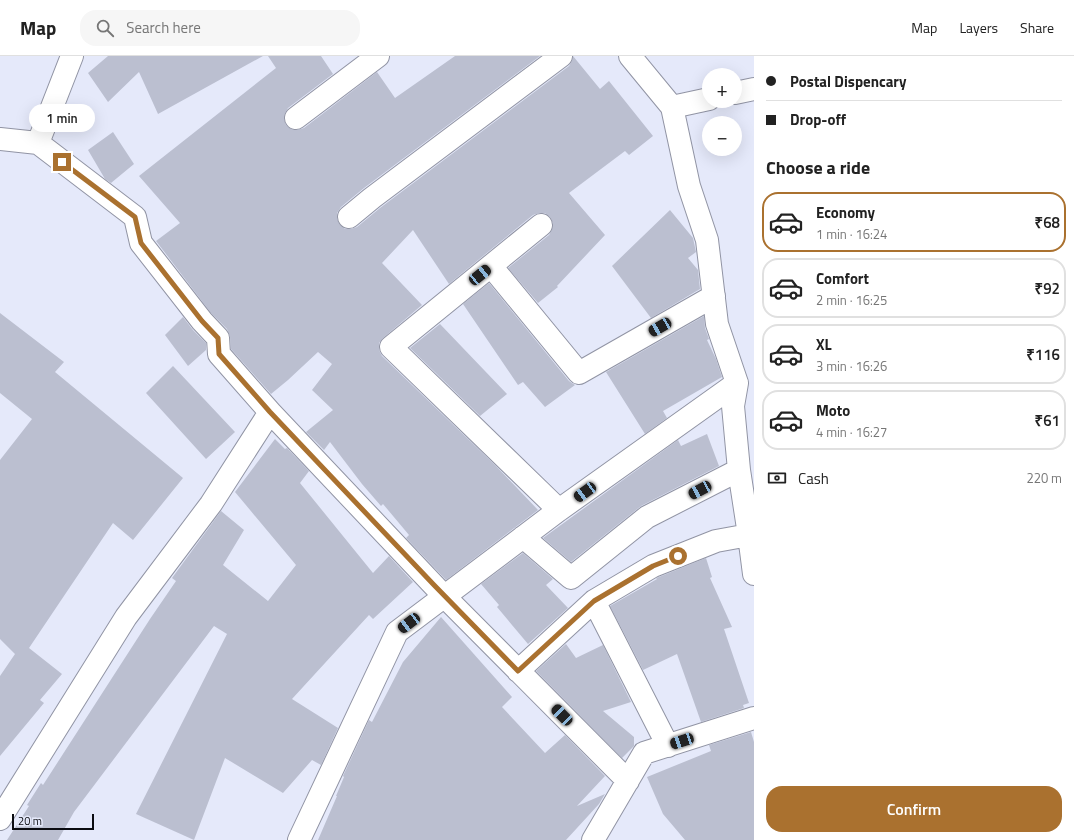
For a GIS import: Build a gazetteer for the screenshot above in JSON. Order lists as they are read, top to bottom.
{
  "scale_bar": "20 m",
  "page": {
    "header": "Map",
    "search": "Search here",
    "nav": ["Map", "Layers", "Share"],
    "banner": ["Postal Dispencary", "Drop-off"],
    "map_buttons": ["+", "−"],
    "bubble": "1 min",
    "heading": "Choose a ride",
    "list": [
      {
        "name": "Economy",
        "note": "1 min · 16:24",
        "value": "₹68"
      },
      {
        "name": "Comfort",
        "note": "2 min · 16:25",
        "value": "₹92"
      },
      {
        "name": "XL",
        "note": "3 min · 16:26",
        "value": "₹116"
      },
      {
        "name": "Moto",
        "note": "4 min · 16:27",
        "value": "₹61"
      }
    ],
    "pay": ["Cash", "220 m"],
    "buttons": "Confirm",
    "scale": "20 m"
  }
}
